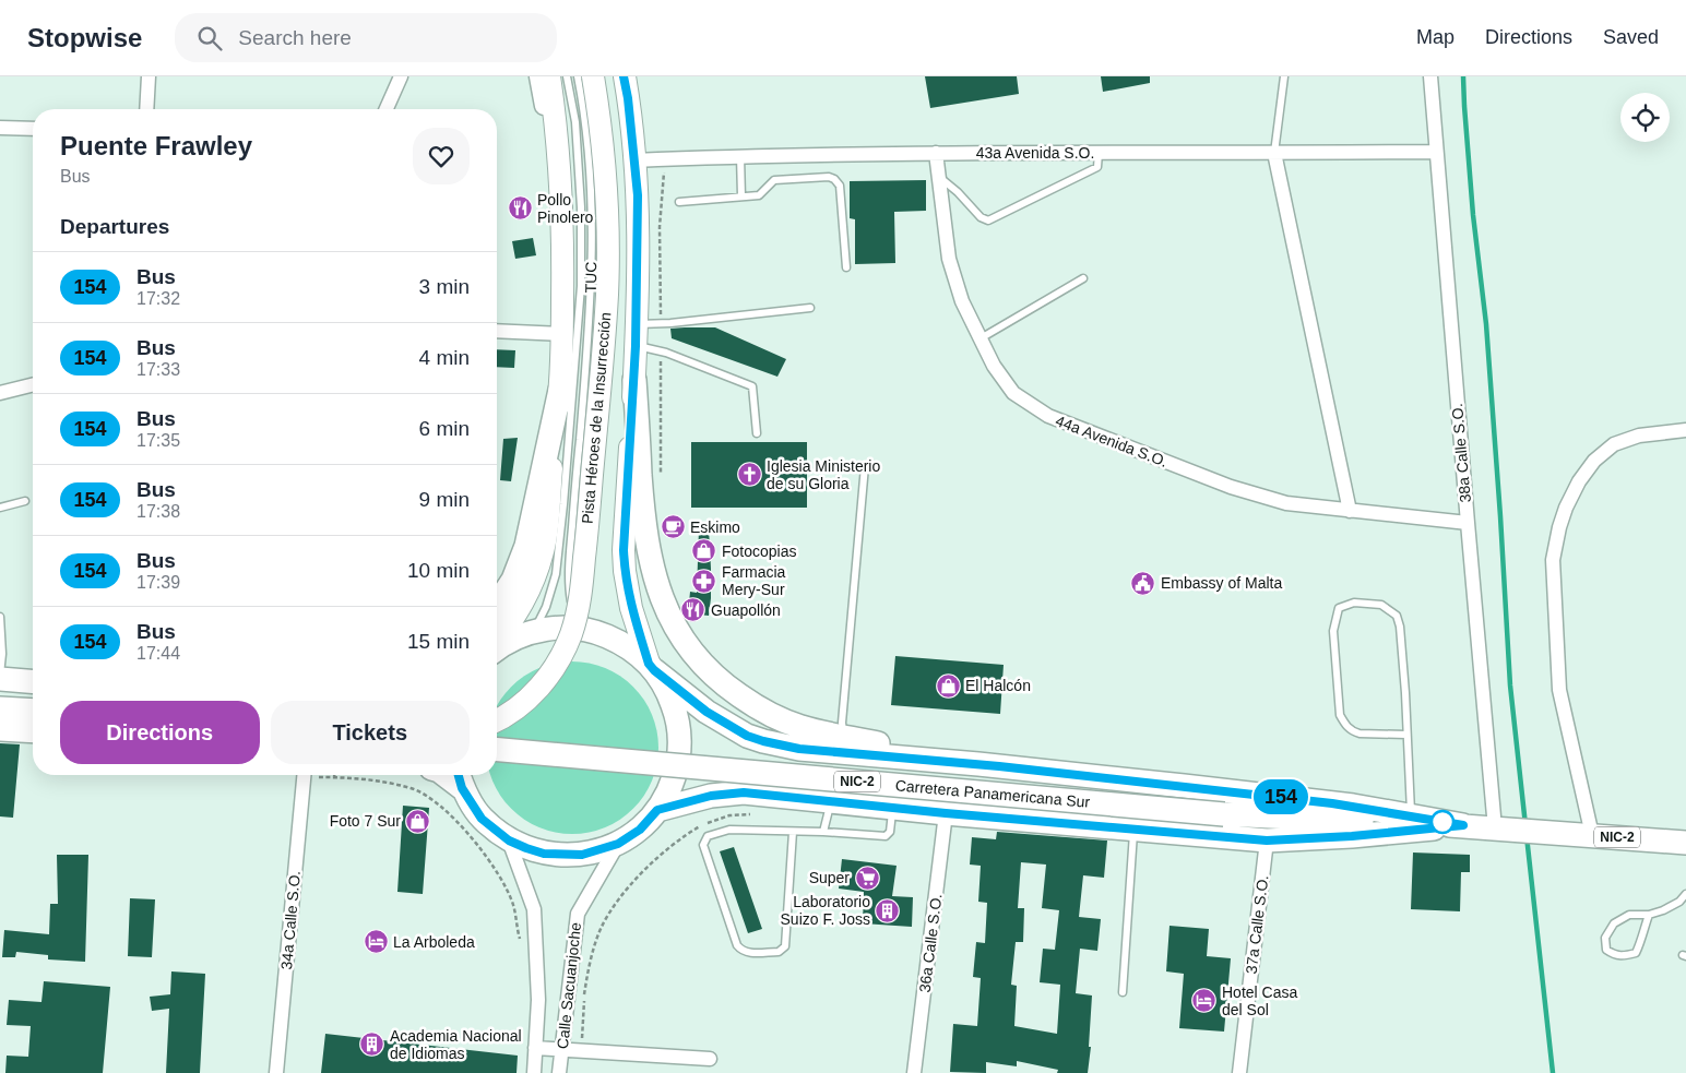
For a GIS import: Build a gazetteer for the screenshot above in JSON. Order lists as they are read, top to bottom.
{
  "streets": {
    "highway": ["NIC-2", "Carretera Panamericana Sur"],
    "main road": ["Pista Héroes de la Insurrección"],
    "street": [
      "43a Avenida S.O.",
      "44a Avenida S.O.",
      "38a Calle S.O.",
      "34a Calle S.O.",
      "37a Calle S.O.",
      "36a Calle S.O.",
      "Calle Sacuanjoche"
    ],
    "lane": ["TUC"]
  },
  "crossings": [
    ["43a Avenida S.O.", "Pista Héroes de la Insurrección"],
    ["43a Avenida S.O.", "44a Avenida S.O."],
    ["43a Avenida S.O.", "38a Calle S.O."],
    ["TUC", "NIC-2"],
    ["Pista Héroes de la Insurrección", "NIC-2"],
    ["Pista Héroes de la Insurrección", "Carretera Panamericana Sur"],
    ["44a Avenida S.O.", "38a Calle S.O."],
    ["38a Calle S.O.", "Carretera Panamericana Sur"],
    ["NIC-2", "Carretera Panamericana Sur"],
    ["NIC-2", "Calle Sacuanjoche"],
    ["Carretera Panamericana Sur", "37a Calle S.O."],
    ["Carretera Panamericana Sur", "36a Calle S.O."]
  ],
  "places": {
    "restaurant": ["Pollo Pinolero", "Guapollón"],
    "church": ["Iglesia Ministerio de su Gloria"],
    "cafe": ["Eskimo"],
    "shop": ["Fotocopias", "El Halcón", "Foto 7 Sur"],
    "pharmacy": ["Farmacia Mery-Sur"],
    "public building": ["Embassy of Malta"],
    "supermarket": ["Super"],
    "building": ["Laboratorio Suizo F. Joss", "Academia Nacional de Idiomas"],
    "hotel": ["La Arboleda", "Hotel Casa del Sol"]
  },
  "lines": ["bus line 154"],
  "page": {
    "header": "Stopwise",
    "search": "Search here",
    "nav": ["Map", "Directions", "Saved"],
    "on_map": "154",
    "heading": [
      ["Puente Frawley", "Bus"],
      "Departures"
    ],
    "list": [
      {
        "mark": "154",
        "name": "Bus",
        "note": "17:32",
        "value": "3 min"
      },
      {
        "mark": "154",
        "name": "Bus",
        "note": "17:33",
        "value": "4 min"
      },
      {
        "mark": "154",
        "name": "Bus",
        "note": "17:35",
        "value": "6 min"
      },
      {
        "mark": "154",
        "name": "Bus",
        "note": "17:38",
        "value": "9 min"
      },
      {
        "mark": "154",
        "name": "Bus",
        "note": "17:39",
        "value": "10 min"
      },
      {
        "mark": "154",
        "name": "Bus",
        "note": "17:44",
        "value": "15 min"
      }
    ],
    "buttons": ["Directions", "Tickets"]
  }
}
